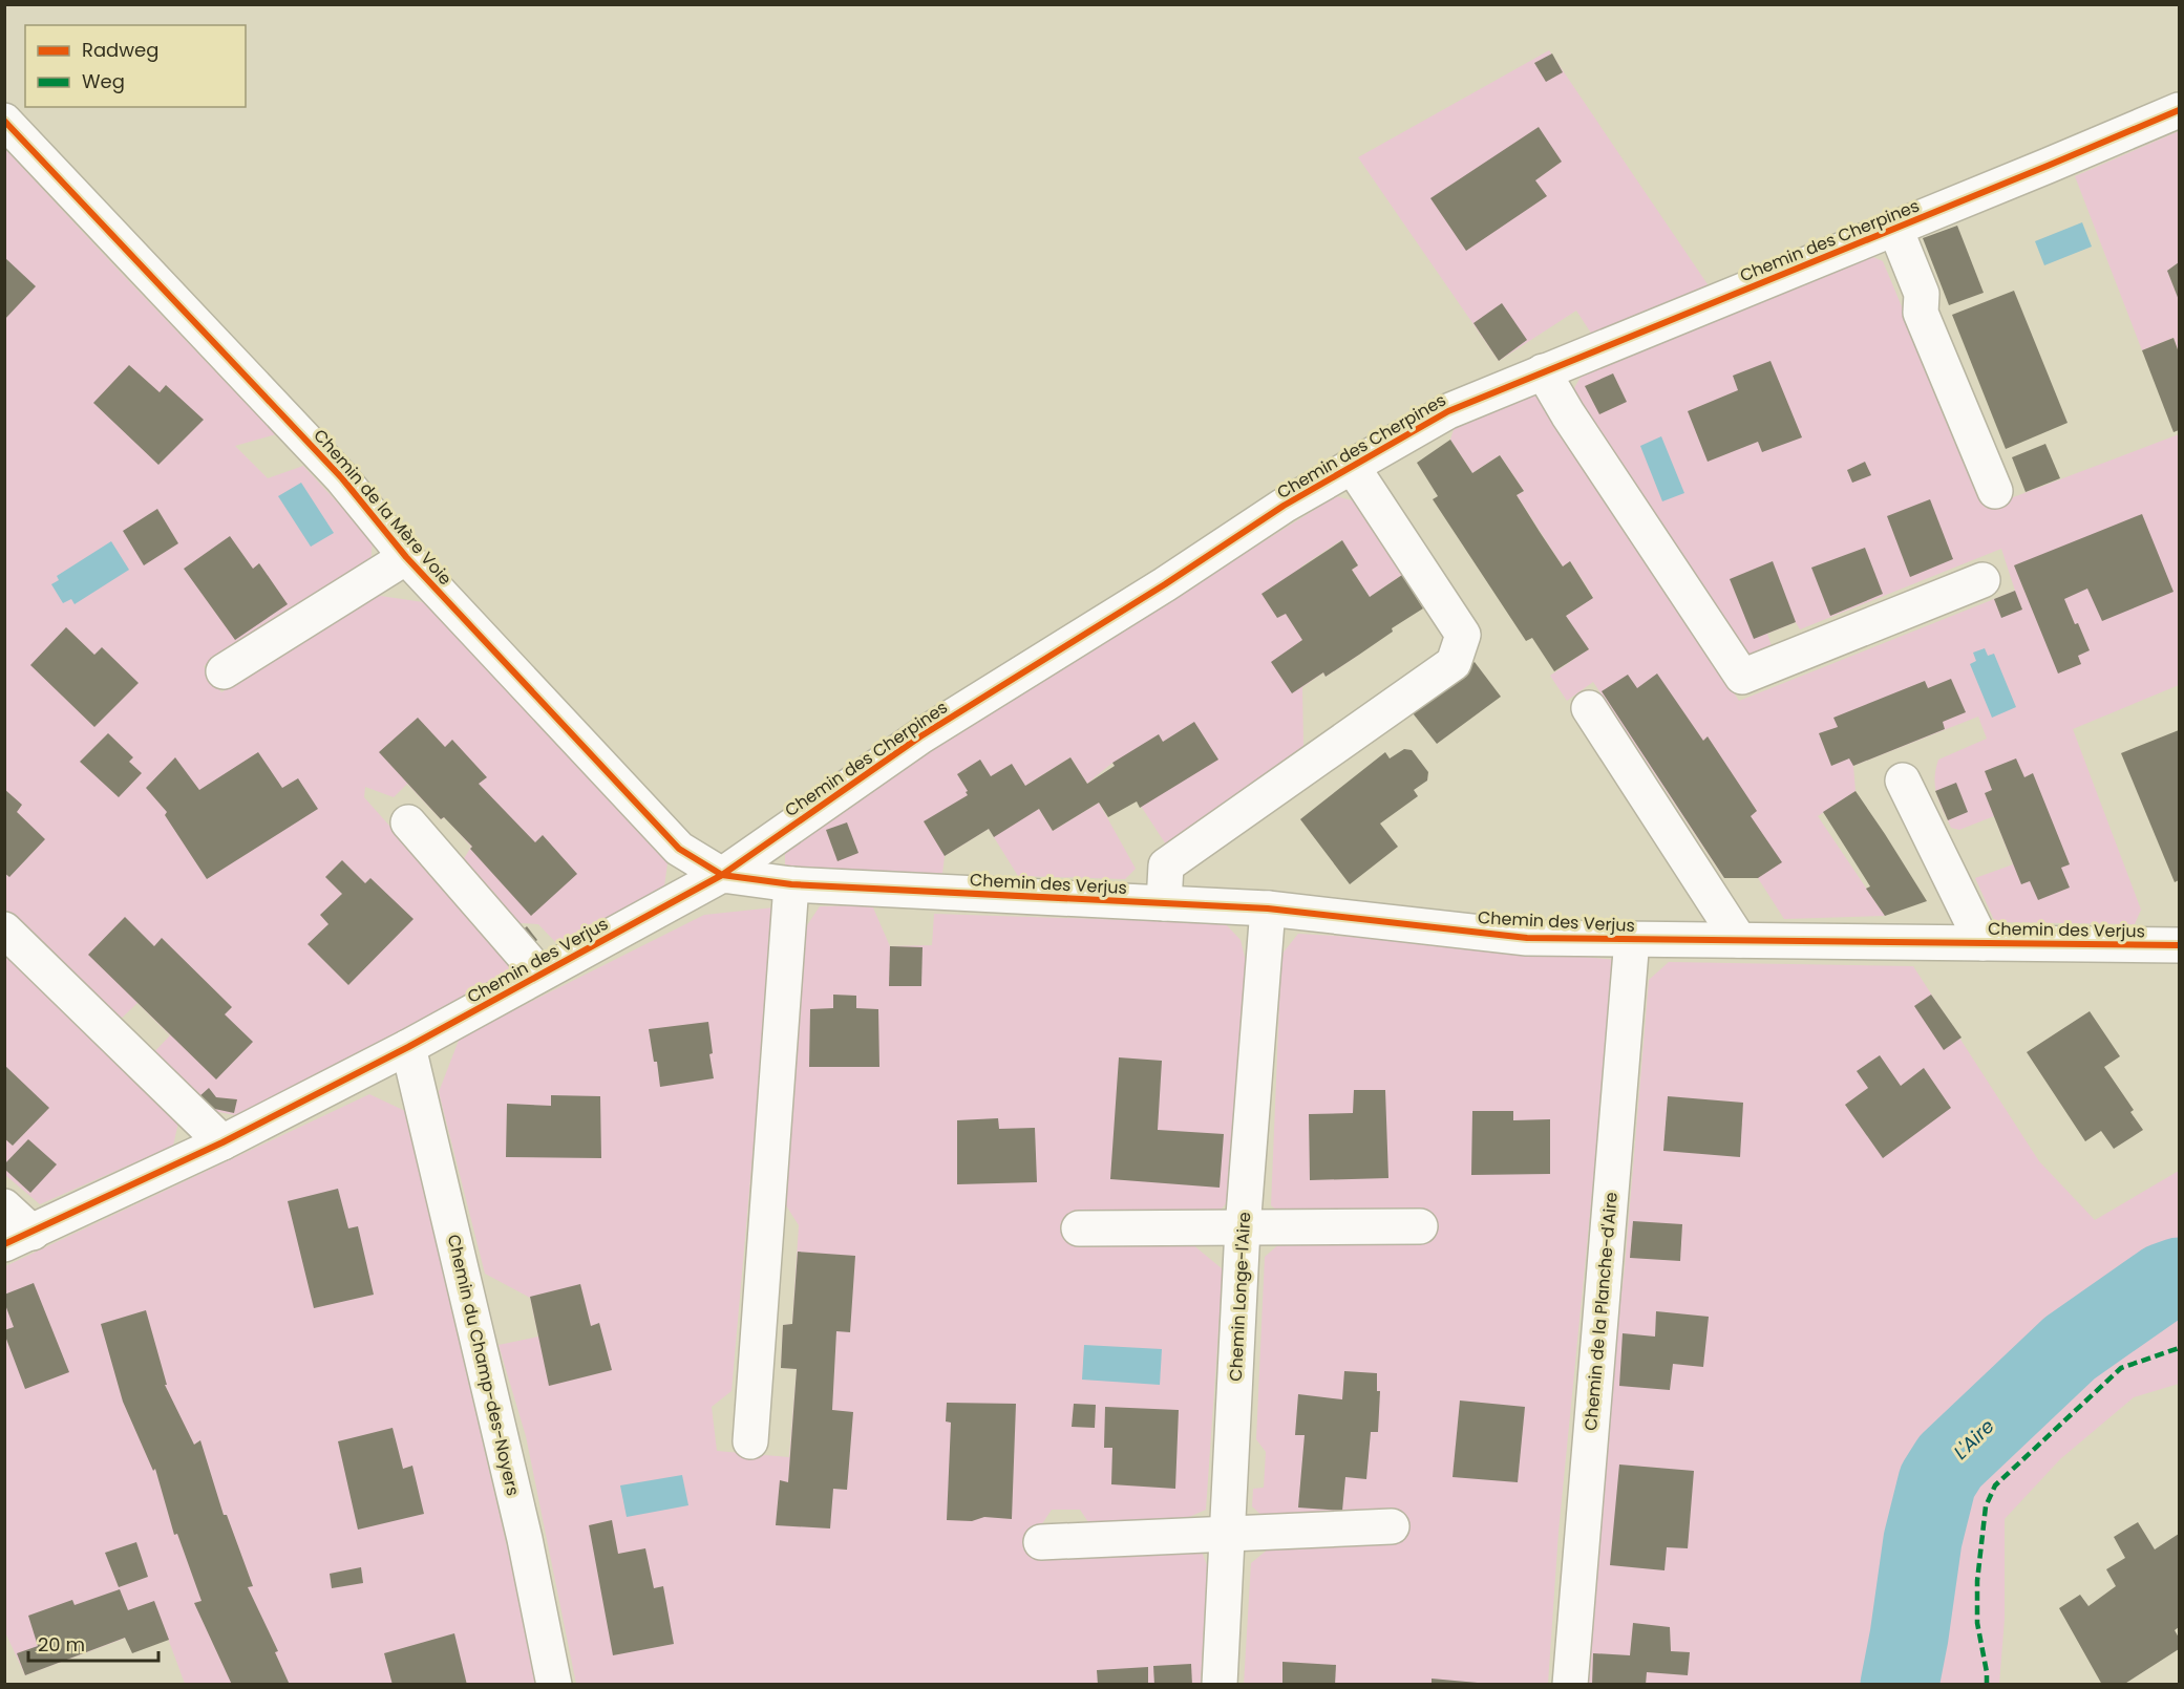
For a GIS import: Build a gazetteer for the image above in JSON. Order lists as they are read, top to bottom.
{
  "streets": {
    "street": [
      "Chemin des Cherpines",
      "Chemin de la Mère Voie",
      "Chemin des Verjus",
      "Chemin Longe-l'Aire",
      "Chemin de la Planche-d'Aire",
      "Chemin du Champ-des-Noyers"
    ]
  },
  "crossings": [
    ["Chemin des Cherpines", "Chemin de la Mère Voie"],
    ["Chemin des Cherpines", "Chemin des Verjus"],
    ["Chemin de la Mère Voie", "Chemin des Verjus"],
    ["Chemin des Verjus", "Chemin Longe-l'Aire"],
    ["Chemin des Verjus", "Chemin de la Planche-d'Aire"],
    ["Chemin des Verjus", "Chemin du Champ-des-Noyers"]
  ],
  "water": ["L'Aire"],
  "legend": ["Radweg", "Weg"],
  "scale_bar": "20 m"
}
